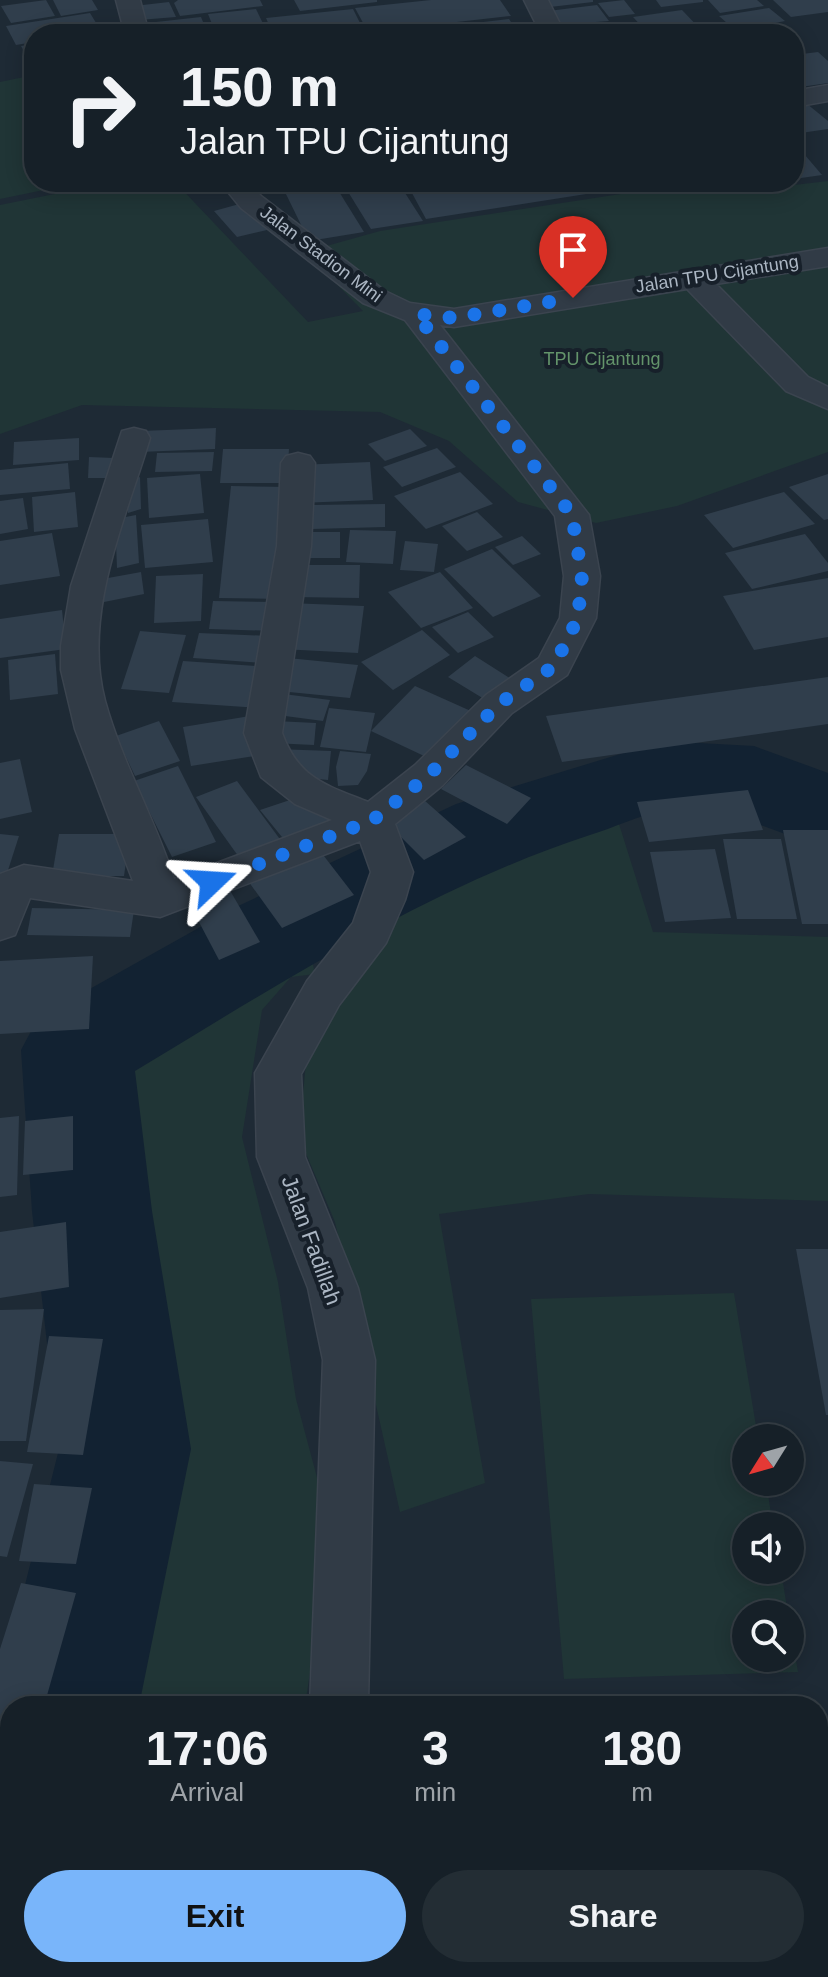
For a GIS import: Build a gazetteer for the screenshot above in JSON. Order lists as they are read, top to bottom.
{
  "streets": {
    "street": ["Jalan Stadion Mini", "Jalan TPU Cijantung", "Jalan Fadillah"]
  },
  "crossings": [
    ["Jalan Stadion Mini", "Jalan TPU Cijantung"]
  ],
  "parks": ["TPU Cijantung"],
  "north": "bottom left",
  "page": {
    "turn": ["150 m", "Jalan TPU Cijantung"],
    "eta": [
      "17:06",
      "Arrival",
      "3",
      "min",
      "180",
      "m"
    ],
    "buttons": ["Exit", "Share"]
  }
}
